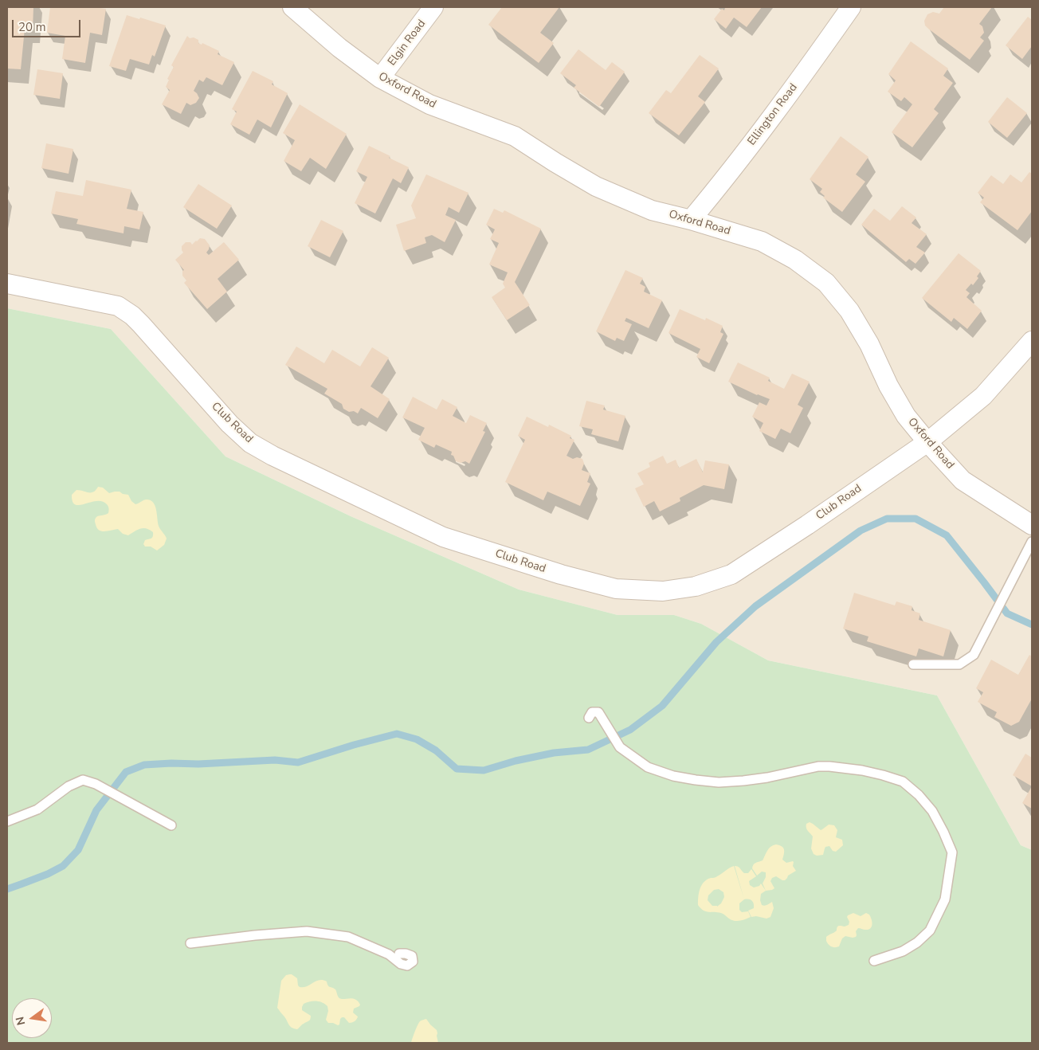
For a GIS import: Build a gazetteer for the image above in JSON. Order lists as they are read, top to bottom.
{
  "streets": {
    "street": [
      "Elgin Road",
      "Oxford Road",
      "Ellington Road",
      "Club Road"
    ]
  },
  "crossings": [
    ["Elgin Road", "Oxford Road"],
    ["Oxford Road", "Ellington Road"],
    ["Oxford Road", "Club Road"]
  ],
  "scale_bar": "20 m",
  "north": "left"
}
